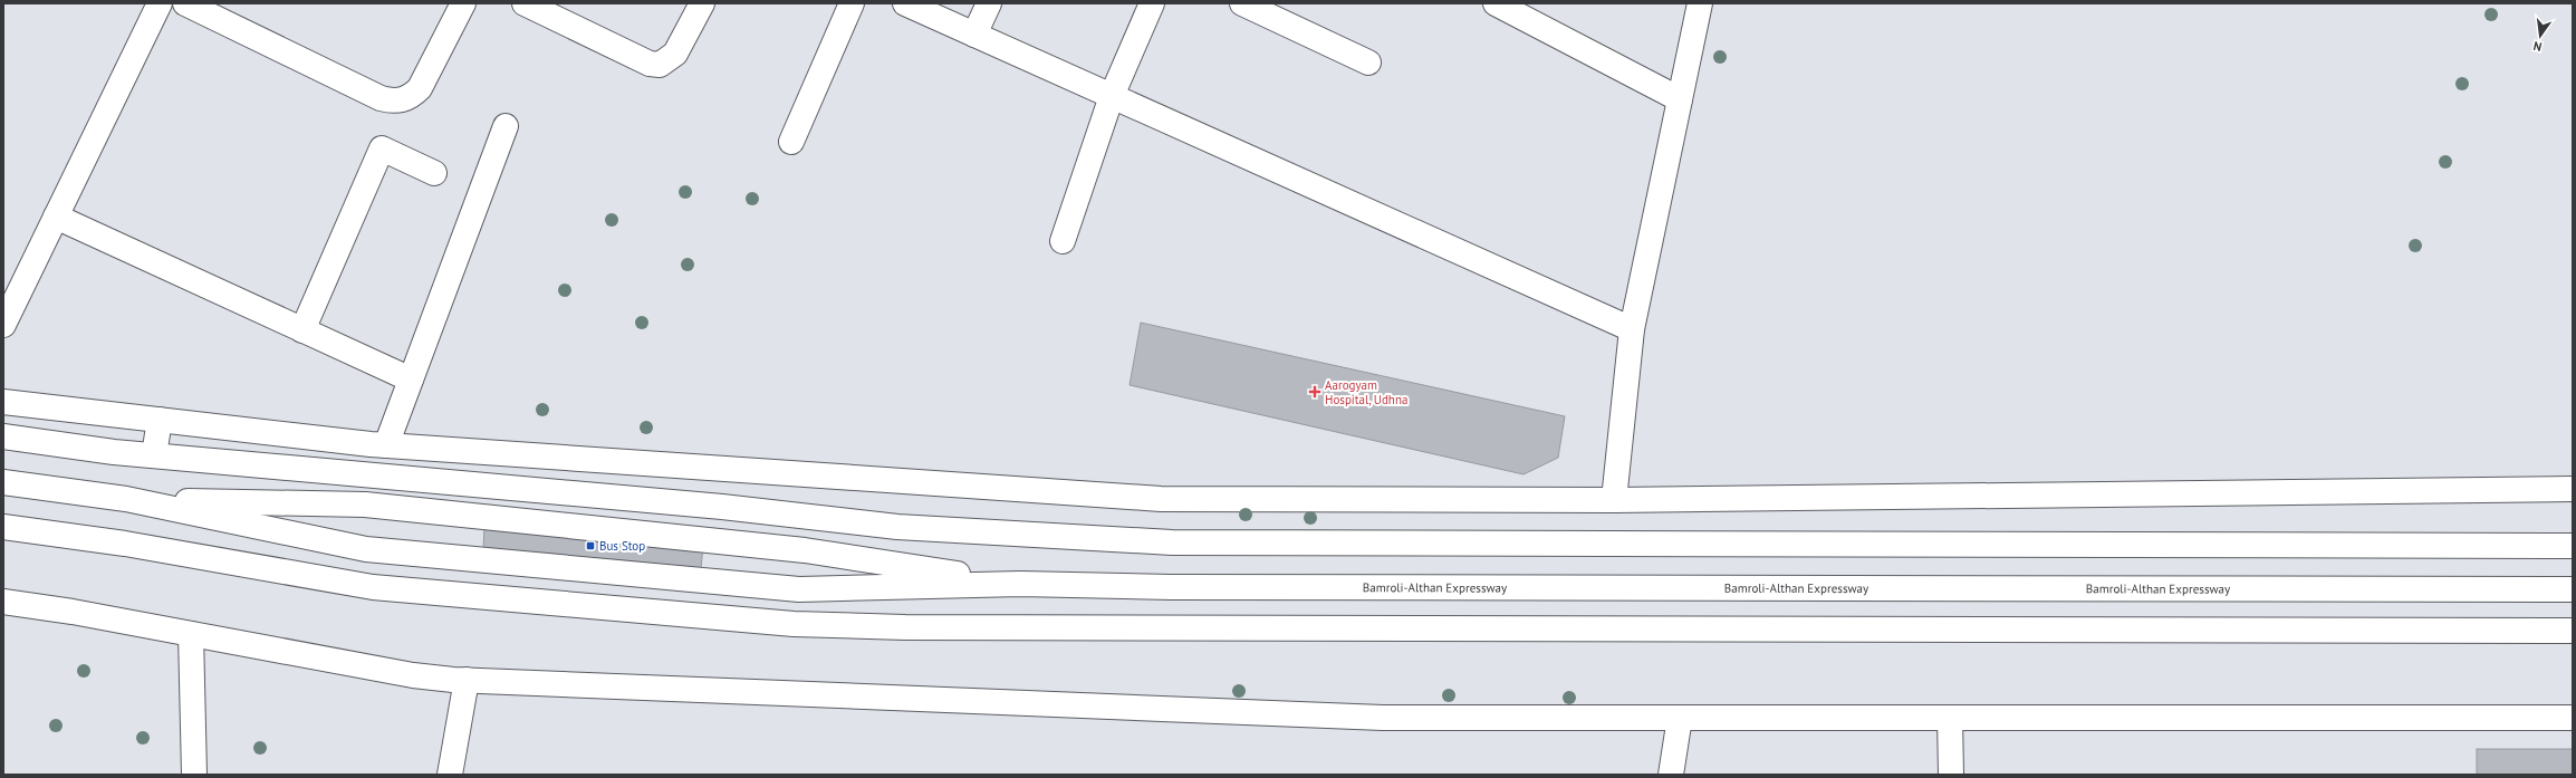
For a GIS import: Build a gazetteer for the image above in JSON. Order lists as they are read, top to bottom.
{
  "streets": {
    "street": ["Bamroli-Althan Expressway"]
  },
  "places": {
    "health": ["Aarogyam Hospital, Udhna"],
    "transit": ["Bus Stop"]
  },
  "north": "bottom"
}
